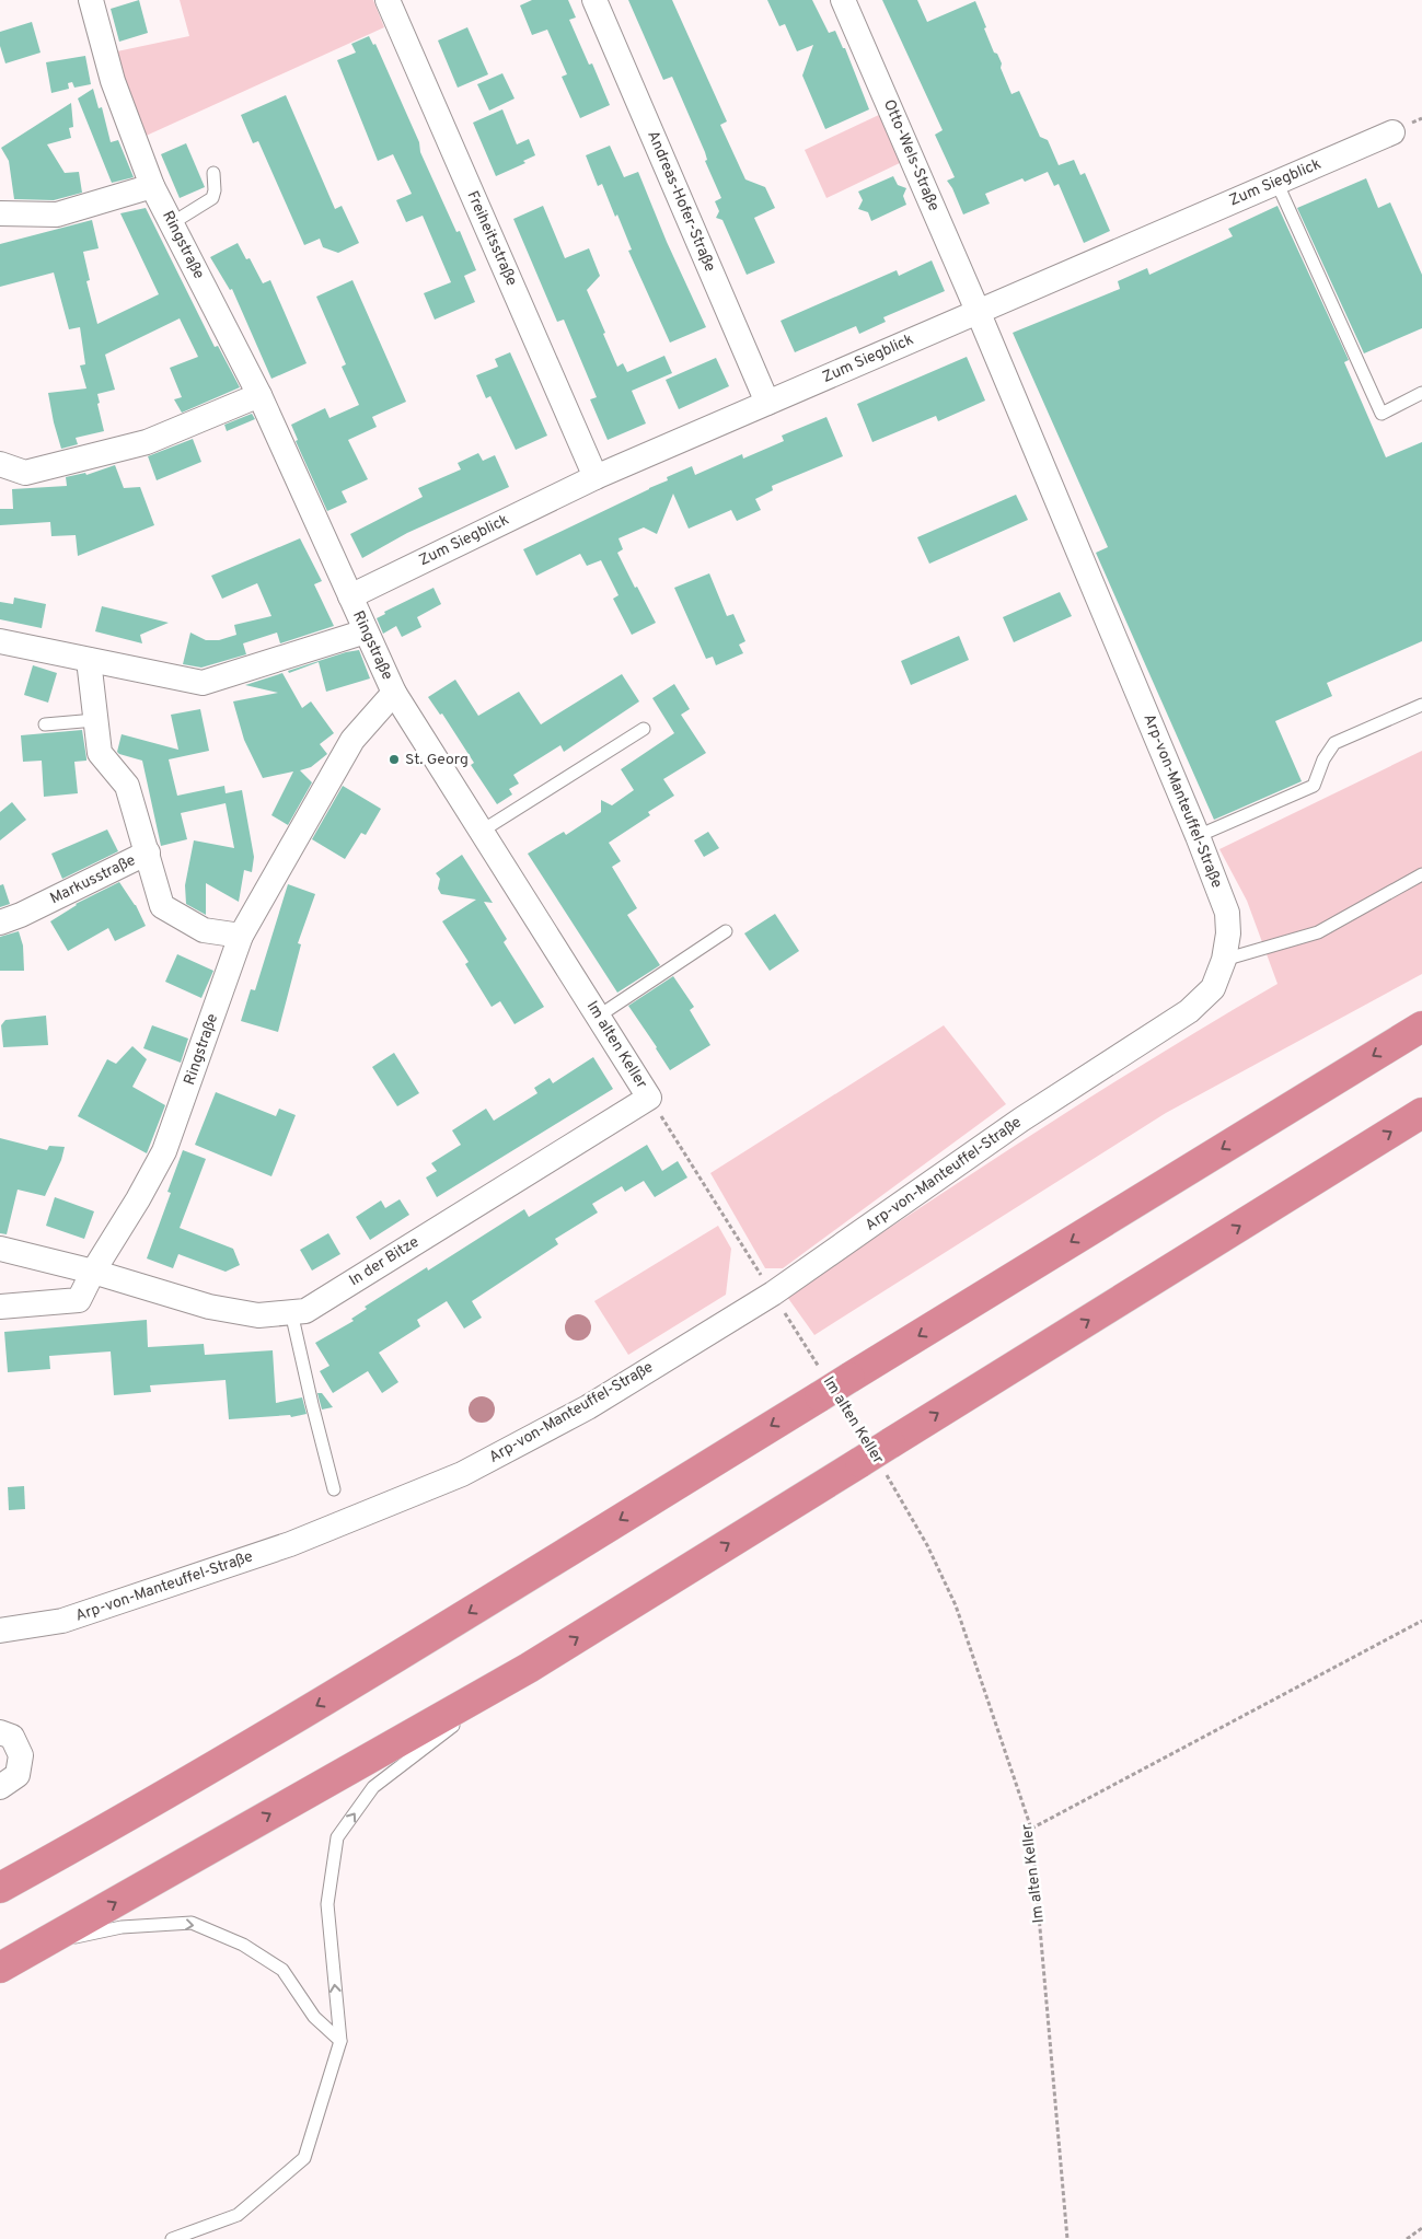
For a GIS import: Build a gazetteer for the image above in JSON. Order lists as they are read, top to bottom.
{
  "streets": {
    "street": [
      "Otto-Wels-Straße",
      "Zum Siegblick",
      "Andreas-Hofer-Straße",
      "Freiheitsstraße",
      "Ringstraße",
      "Arp-von-Manteuffel-Straße",
      "Markusstraße",
      "Im alten Keller",
      "In der Bitze"
    ]
  },
  "crossings": [
    ["Otto-Wels-Straße", "Zum Siegblick"],
    ["Otto-Wels-Straße", "Arp-von-Manteuffel-Straße"],
    ["Zum Siegblick", "Andreas-Hofer-Straße"],
    ["Zum Siegblick", "Freiheitsstraße"],
    ["Zum Siegblick", "Ringstraße"],
    ["Zum Siegblick", "Arp-von-Manteuffel-Straße"],
    ["Ringstraße", "Markusstraße"],
    ["Ringstraße", "Im alten Keller"],
    ["Ringstraße", "In der Bitze"],
    ["Arp-von-Manteuffel-Straße", "Im alten Keller"],
    ["Im alten Keller", "In der Bitze"]
  ],
  "places": ["St. Georg"]
}
